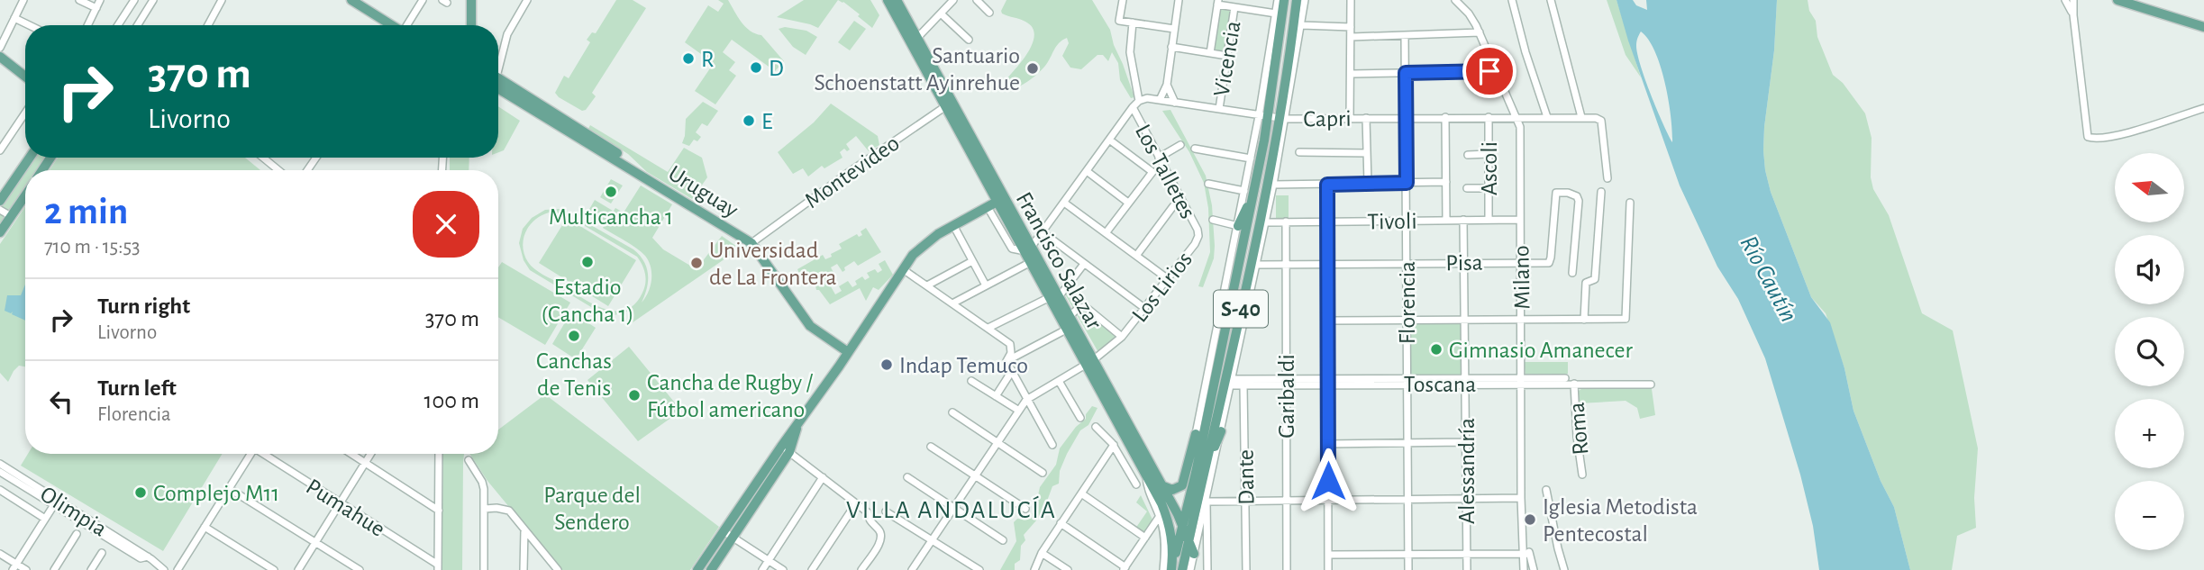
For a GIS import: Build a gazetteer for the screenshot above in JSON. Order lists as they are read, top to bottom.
{
  "streets": {
    "main road": ["Uruguay", "Francisco Salazar", "S-40"],
    "street": [
      "Vicencia",
      "Capri",
      "Ascoli",
      "Montevideo",
      "Los Talletes",
      "Tivoli",
      "Pisa",
      "Milano",
      "Los Lirios",
      "Florencia",
      "Toscana",
      "Garibaldi",
      "Roma",
      "Alessandría",
      "Dante",
      "Pumahue",
      "Olimpia"
    ]
  },
  "crossings": [
    ["Vicencia", "Capri"],
    ["Capri", "Ascoli"],
    ["Capri", "Milano"],
    ["Capri", "Florencia"],
    ["Capri", "S-40"],
    ["Ascoli", "Tivoli"],
    ["Montevideo", "Uruguay"],
    ["Montevideo", "Francisco Salazar"],
    ["Los Talletes", "Los Lirios"],
    ["Tivoli", "Milano"],
    ["Tivoli", "Florencia"],
    ["Tivoli", "S-40"],
    ["Tivoli", "Garibaldi"],
    ["Tivoli", "Alessandría"],
    ["Francisco Salazar", "Los Lirios"],
    ["Francisco Salazar", "S-40"],
    ["Pisa", "Milano"],
    ["Pisa", "Florencia"],
    ["Pisa", "Garibaldi"],
    ["Pisa", "Alessandría"],
    ["Milano", "Toscana"],
    ["Florencia", "Toscana"],
    ["Toscana", "Garibaldi"],
    ["Toscana", "Roma"],
    ["Toscana", "Alessandría"],
    ["Toscana", "Dante"]
  ],
  "districts": ["VILLA ANDALUCÍA"],
  "water": ["Río Cautín"],
  "parks": ["Parque del Sendero"],
  "places": [
    "R",
    "D",
    "Santuario Schoenstatt Ayinrehue",
    "E",
    "Multicancha 1",
    "Estadio (Cancha 1)",
    "Universidad de La Frontera",
    "Canchas de Tenis",
    "Gimnasio Amanecer",
    "Indap Temuco",
    "Cancha de Rugby / Fútbol americano",
    "Complejo M11",
    "Iglesia Metodista Pentecostal"
  ],
  "north": "left",
  "page": {
    "turn": ["370 m", "Livorno"],
    "map_buttons": ["+", "−"],
    "heading": ["2 min", "710 m · 15:53"],
    "list": [
      {
        "name": "Turn right",
        "note": "Livorno",
        "value": "370 m"
      },
      {
        "name": "Turn left",
        "note": "Florencia",
        "value": "100 m"
      }
    ]
  }
}
